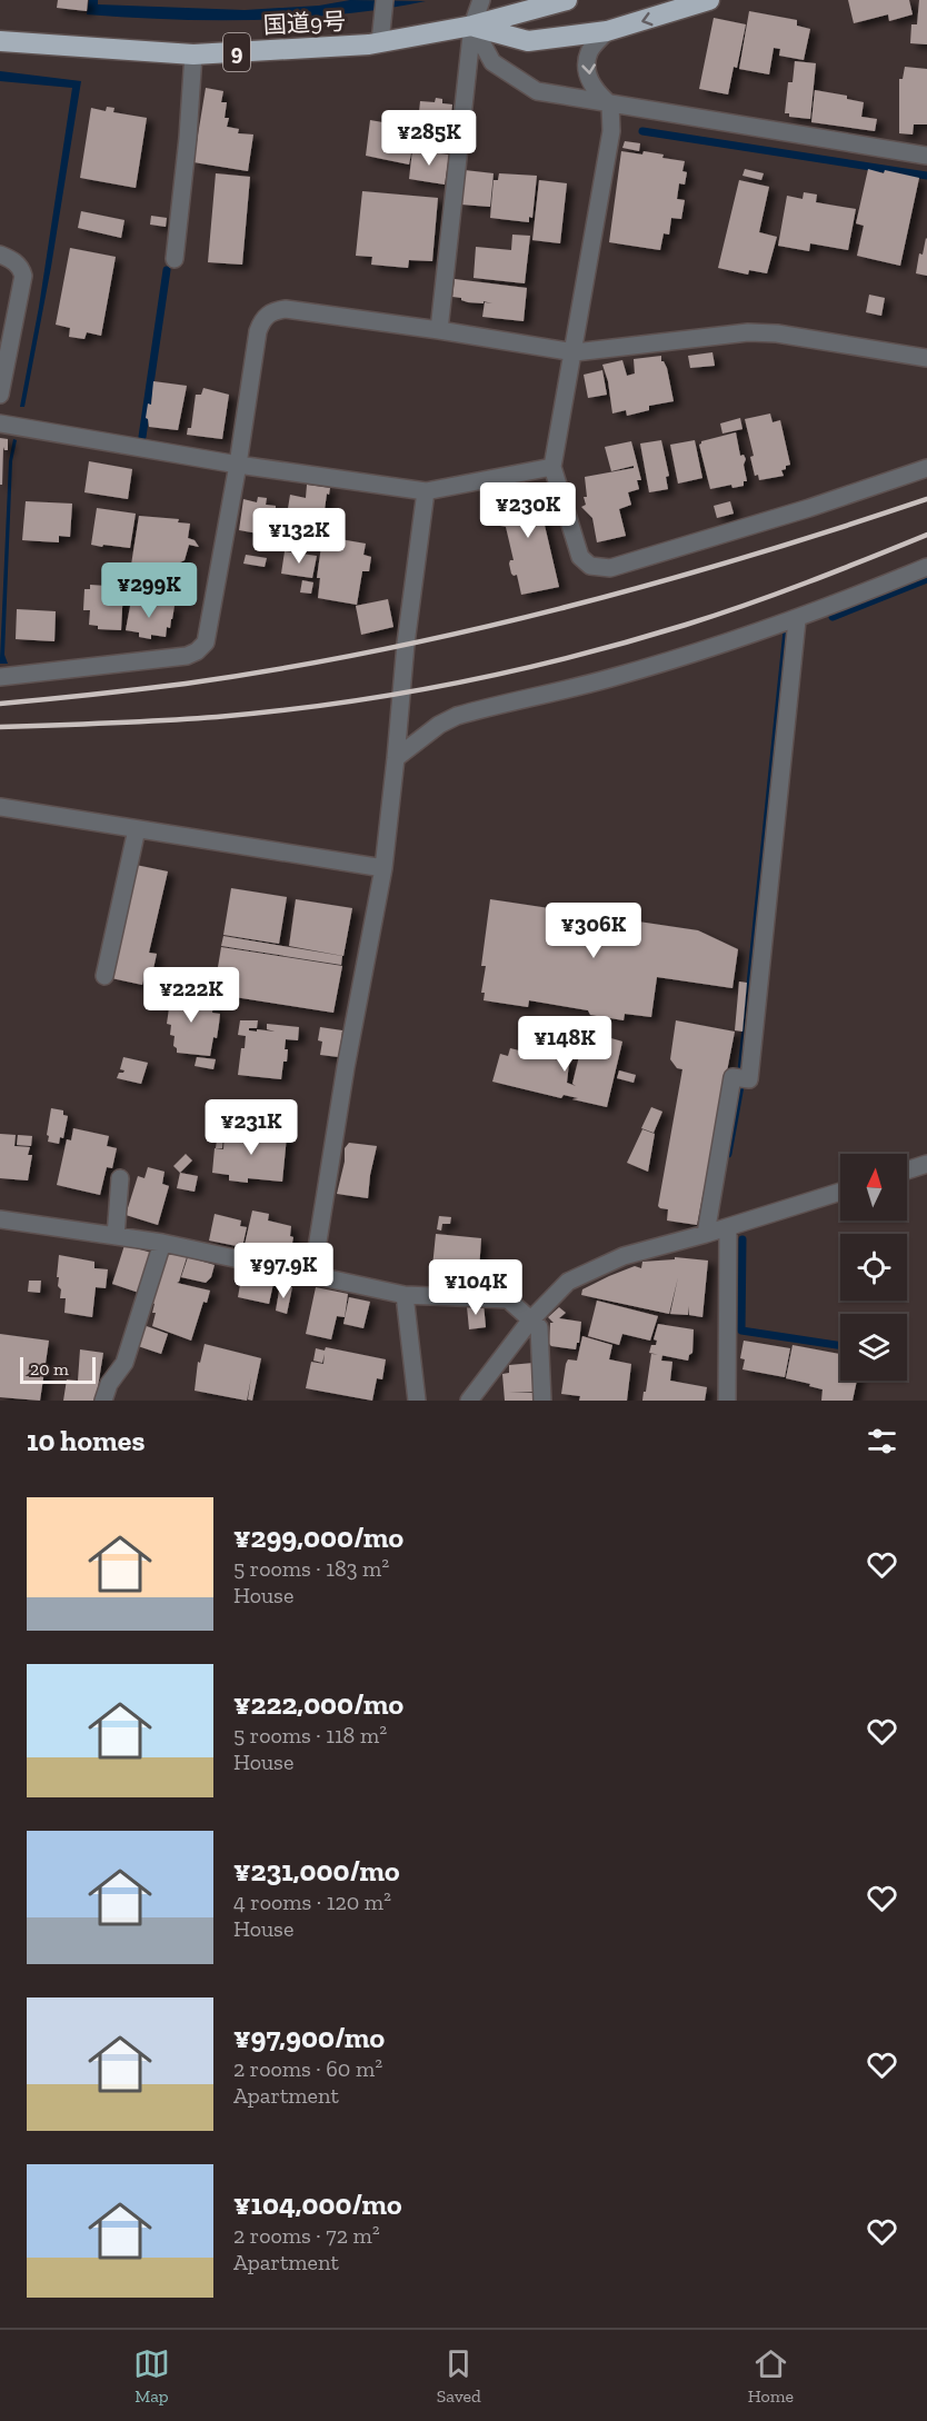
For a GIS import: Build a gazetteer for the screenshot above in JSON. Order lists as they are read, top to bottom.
{
  "streets": {
    "highway": ["国道9号", "9"]
  },
  "crossings": [
    ["国道9号", "9"]
  ],
  "scale_bar": "20 m",
  "north": "top",
  "page": {
    "price": [
      "¥285K",
      "¥230K",
      "¥132K",
      "¥299K",
      "¥306K",
      "¥222K",
      "¥148K",
      "¥231K",
      "¥97.9K",
      "¥104K"
    ],
    "scale": "20 m",
    "heading": "10 homes",
    "list": [
      {
        "name": "¥299,000/mo",
        "note": "5 rooms · 183 m² · House"
      },
      {
        "name": "¥222,000/mo",
        "note": "5 rooms · 118 m² · House"
      },
      {
        "name": "¥231,000/mo",
        "note": "4 rooms · 120 m² · House"
      },
      {
        "name": "¥97,900/mo",
        "note": "2 rooms · 60 m² · Apartment"
      },
      {
        "name": "¥104,000/mo",
        "note": "2 rooms · 72 m² · Apartment"
      }
    ],
    "tabs": ["Map", "Saved", "Home"]
  }
}
